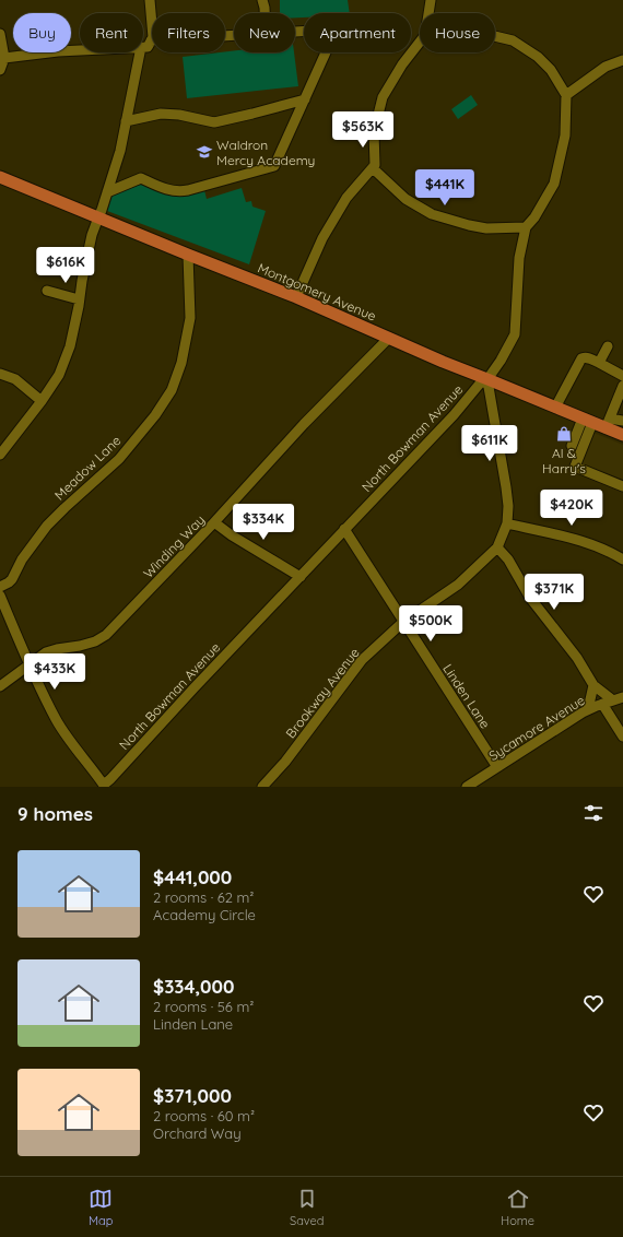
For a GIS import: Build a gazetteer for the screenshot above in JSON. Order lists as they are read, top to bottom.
{
  "streets": {
    "main road": ["Montgomery Avenue"],
    "street": [
      "North Bowman Avenue",
      "Meadow Lane",
      "Winding Way",
      "Brookway Avenue",
      "Linden Lane",
      "Sycamore Avenue"
    ]
  },
  "crossings": [
    ["Montgomery Avenue", "North Bowman Avenue"],
    ["Montgomery Avenue", "Meadow Lane"],
    ["Montgomery Avenue", "Winding Way"],
    ["Montgomery Avenue", "Brookway Avenue"],
    ["North Bowman Avenue", "Brookway Avenue"],
    ["North Bowman Avenue", "Linden Lane"],
    ["Brookway Avenue", "Linden Lane"],
    ["Linden Lane", "Sycamore Avenue"]
  ],
  "places": {
    "school or university": ["Waldron Mercy Academy"],
    "shop": ["Al & Harry's"]
  },
  "page": {
    "chip": [
      "Buy",
      "Rent",
      "Filters",
      "New",
      "Apartment",
      "House"
    ],
    "price": [
      "$563K",
      "$441K",
      "$616K",
      "$611K",
      "$420K",
      "$334K",
      "$371K",
      "$500K",
      "$433K"
    ],
    "heading": "9 homes",
    "list": [
      {
        "name": "$441,000",
        "note": "2 rooms · 62 m² · Academy Circle"
      },
      {
        "name": "$334,000",
        "note": "2 rooms · 56 m² · Linden Lane"
      },
      {
        "name": "$371,000",
        "note": "2 rooms · 60 m² · Orchard Way"
      }
    ],
    "tabs": ["Map", "Saved", "Home"]
  }
}
